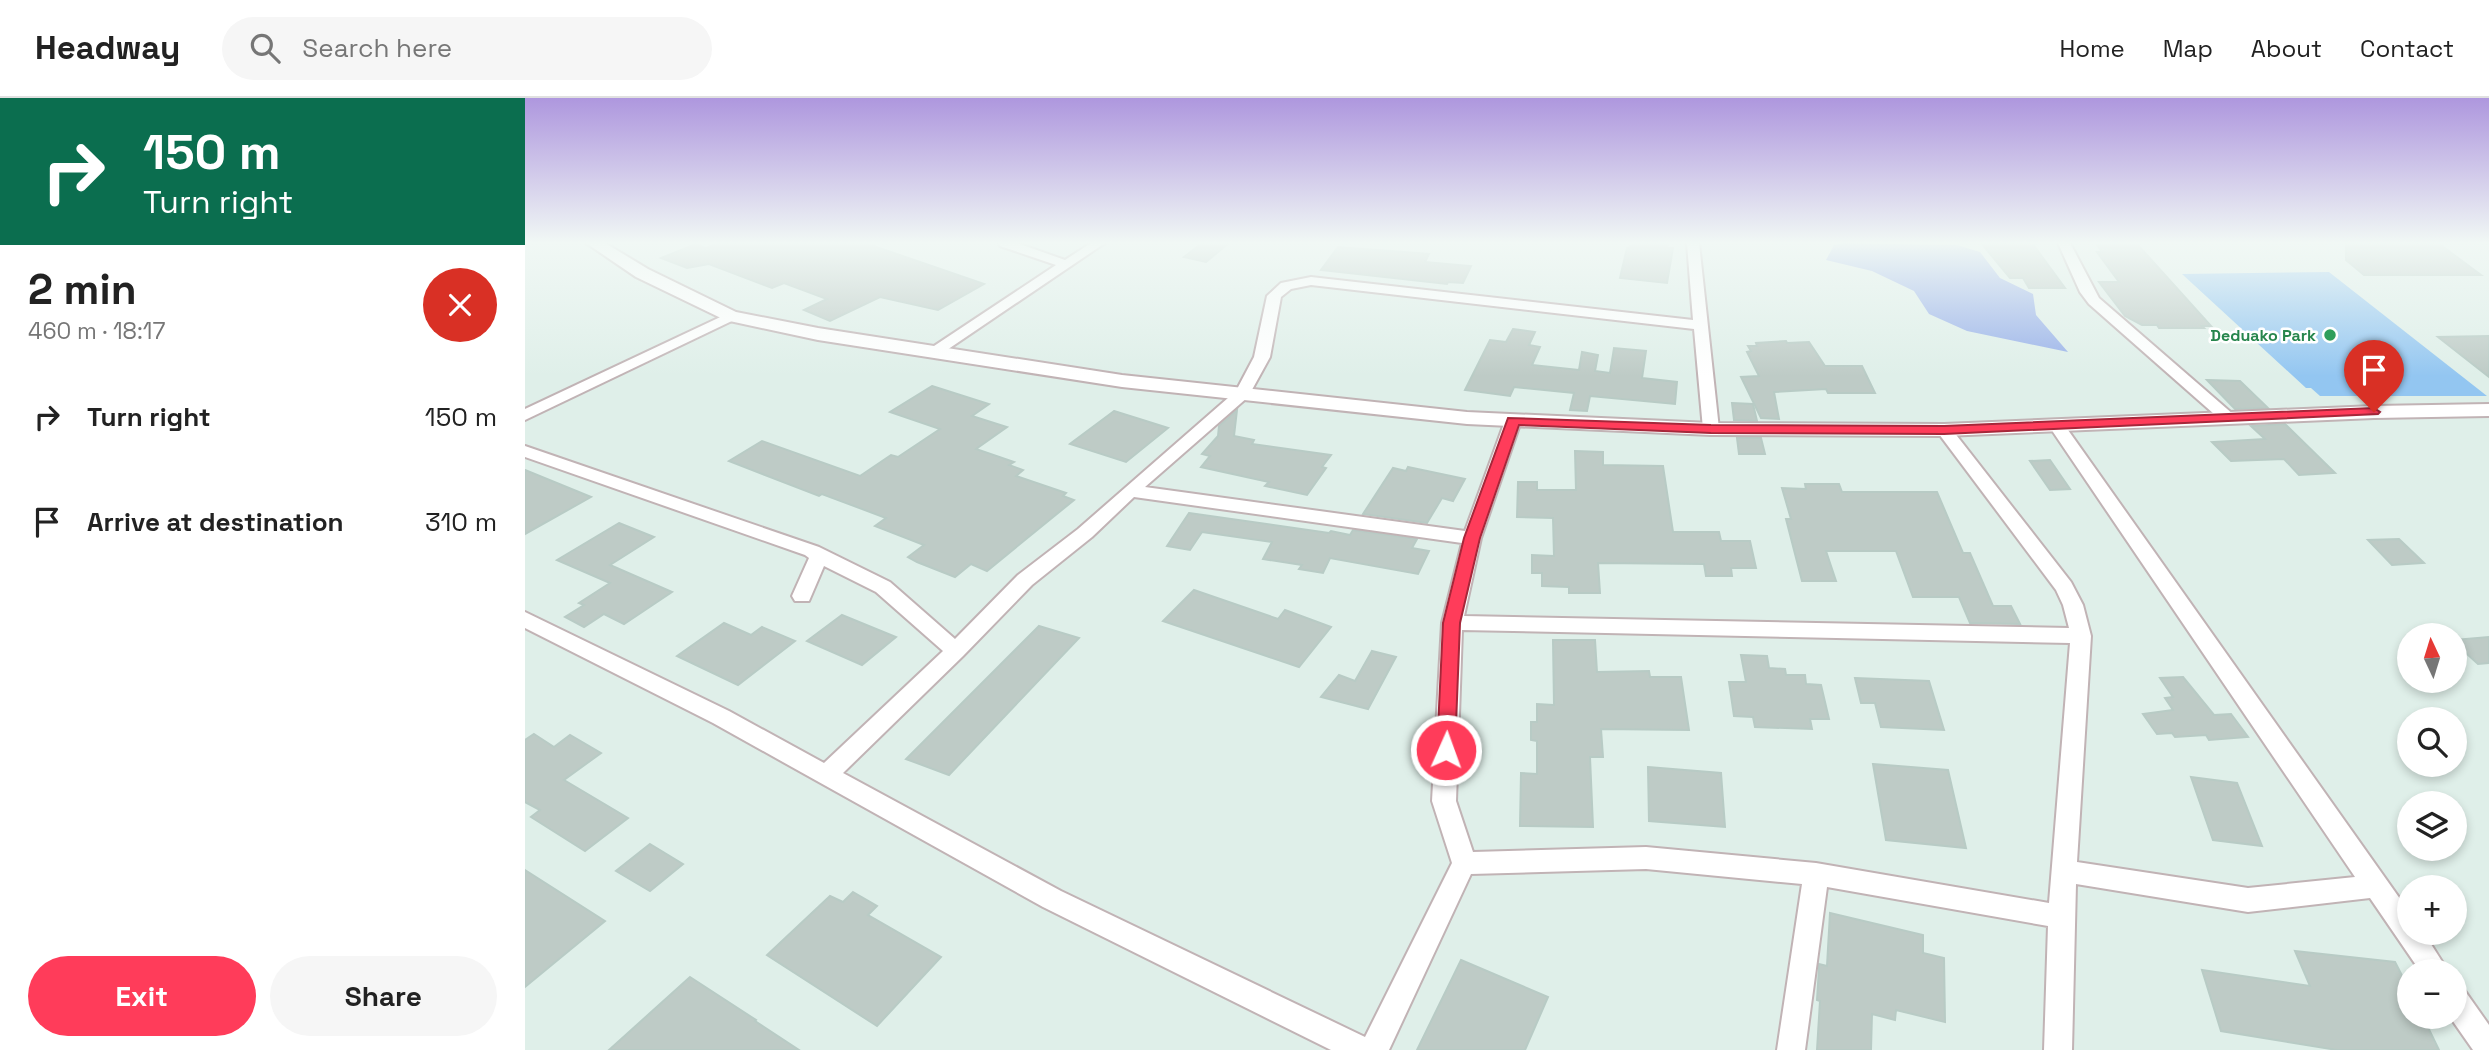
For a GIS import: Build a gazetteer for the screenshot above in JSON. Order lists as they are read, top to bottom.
{
  "places": ["Deduako Park"],
  "north": "top",
  "page": {
    "header": "Headway",
    "search": "Search here",
    "nav": [
      "Home",
      "Map",
      "About",
      "Contact"
    ],
    "turn": ["150 m", "Turn right"],
    "heading": ["2 min", "460 m · 18:17"],
    "list": [
      {
        "name": "Turn right",
        "value": "150 m"
      },
      {
        "name": "Arrive at destination",
        "value": "310 m"
      }
    ],
    "map_buttons": ["+", "−"],
    "buttons": ["Exit", "Share"]
  }
}
